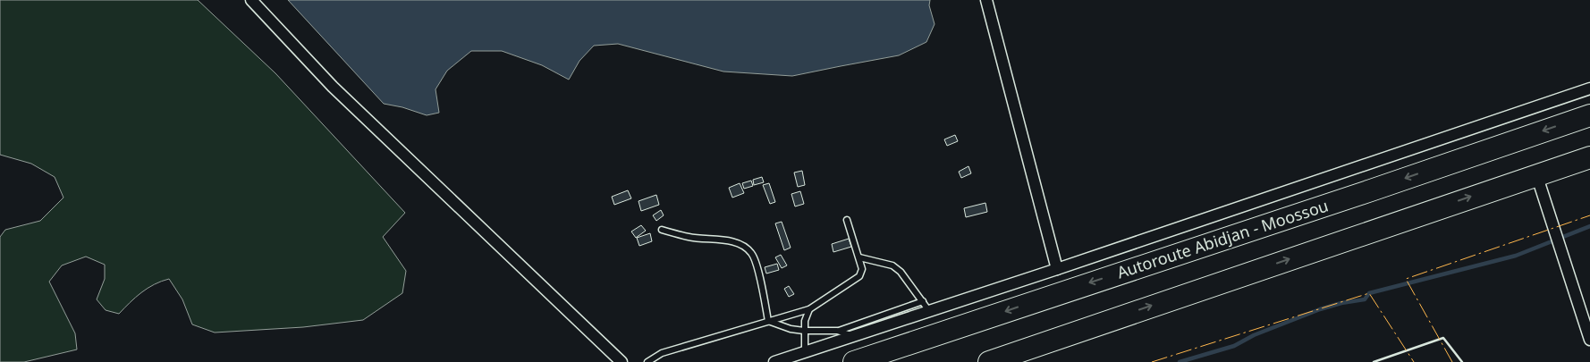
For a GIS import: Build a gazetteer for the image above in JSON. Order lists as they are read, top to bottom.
{
  "streets": {
    "highway": ["Autoroute Abidjan - Moossou"]
  }
}
